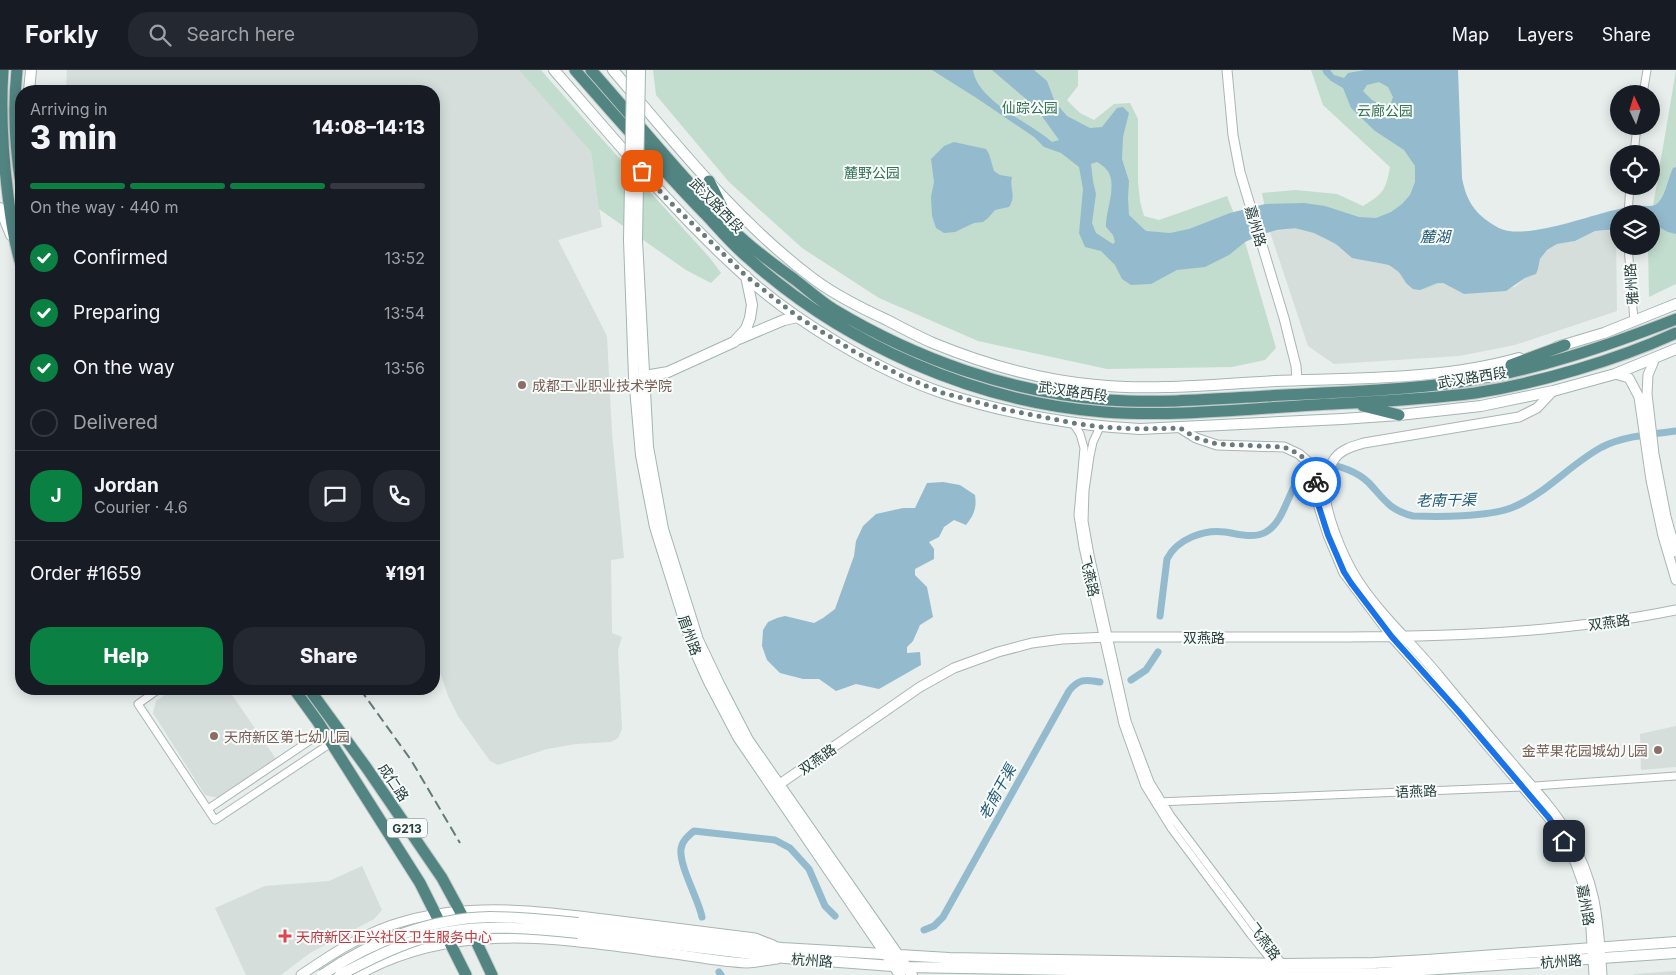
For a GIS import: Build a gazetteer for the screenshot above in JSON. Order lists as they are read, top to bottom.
{
  "streets": {
    "highway": ["武汉路西段", "成仁路", "G213"],
    "main road": ["杭州路"],
    "street": [
      "嘉州路",
      "雅州路",
      "飞燕路",
      "双燕路",
      "语燕路"
    ]
  },
  "crossings": [
    ["嘉州路", "双燕路"],
    ["嘉州路", "语燕路"],
    ["嘉州路", "杭州路"],
    ["飞燕路", "双燕路"],
    ["飞燕路", "语燕路"],
    ["飞燕路", "杭州路"]
  ],
  "water": ["麓湖", "老南干渠"],
  "parks": ["仙踪公园", "云廊公园", "麓野公园"],
  "places": {
    "other": ["成都工业职业技术学院", "天府新区第七幼儿园", "金苹果花园城幼儿园"],
    "health": ["天府新区正兴社区卫生服务中心"]
  },
  "north": "top",
  "page": {
    "header": "Forkly",
    "search": "Search here",
    "nav": ["Map", "Layers", "Share"],
    "heading": ["3 min", "Arriving in", "14:08–14:13"],
    "panel": [
      "Jordan",
      "Courier · 4.6",
      "Order #1659",
      "¥191"
    ],
    "bar": "On the way · 440 m",
    "list": [
      ["Confirmed", "13:52"],
      ["Preparing", "13:54"],
      ["On the way", "13:56"],
      "Delivered"
    ],
    "round": "J",
    "buttons": ["Help", "Share"]
  }
}
